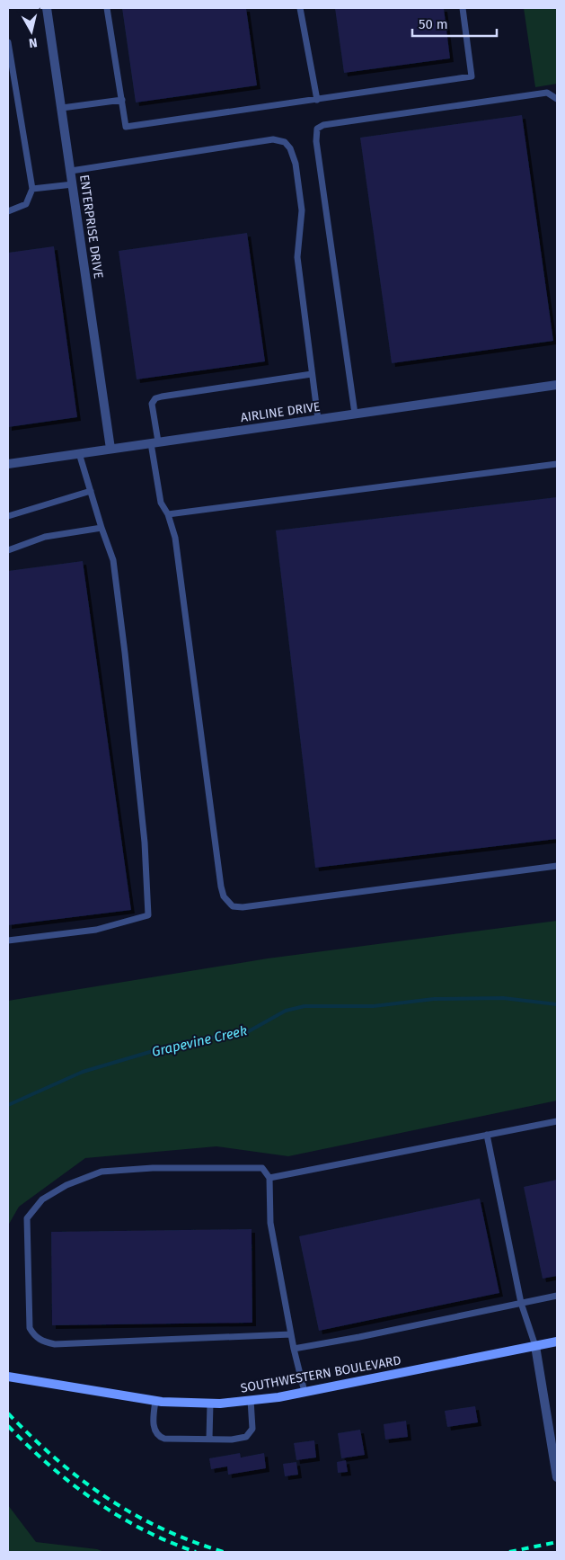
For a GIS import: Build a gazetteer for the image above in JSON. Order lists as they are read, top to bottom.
{
  "streets": {
    "street": ["ENTERPRISE DRIVE", "AIRLINE DRIVE", "SOUTHWESTERN BOULEVARD"]
  },
  "crossings": [
    ["ENTERPRISE DRIVE", "AIRLINE DRIVE"]
  ],
  "water": ["Grapevine Creek"],
  "scale_bar": "50 m",
  "north": "bottom"
}
